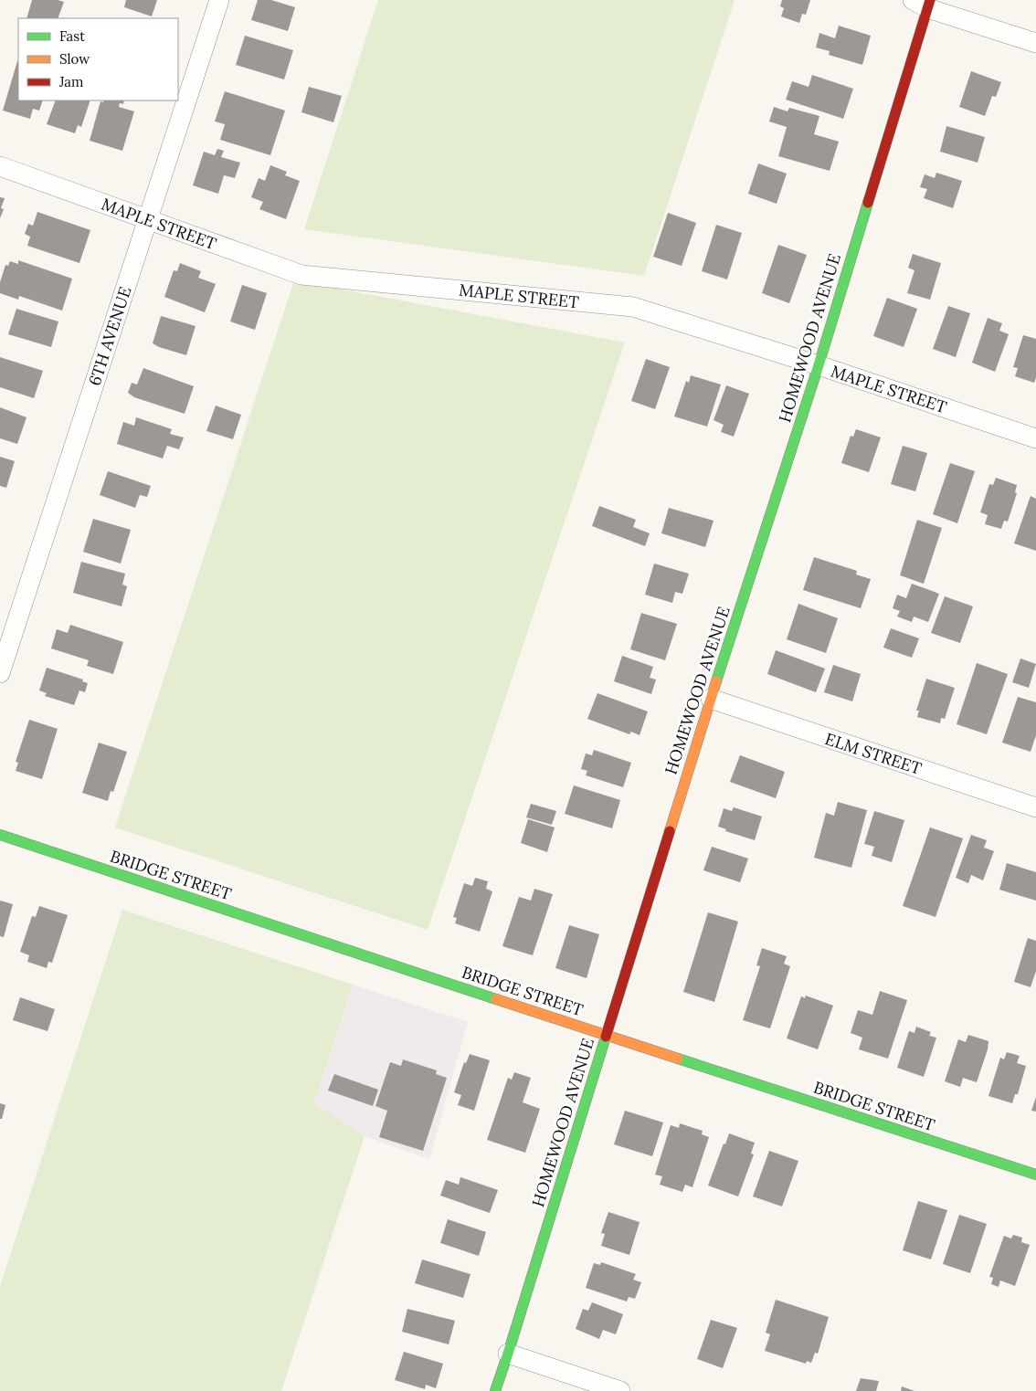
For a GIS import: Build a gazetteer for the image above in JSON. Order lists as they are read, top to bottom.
{
  "streets": {
    "street": [
      "MAPLE STREET",
      "6TH AVENUE",
      "HOMEWOOD AVENUE",
      "ELM STREET",
      "BRIDGE STREET"
    ]
  },
  "crossings": [
    ["MAPLE STREET", "6TH AVENUE"],
    ["MAPLE STREET", "HOMEWOOD AVENUE"],
    ["HOMEWOOD AVENUE", "ELM STREET"],
    ["HOMEWOOD AVENUE", "BRIDGE STREET"]
  ],
  "legend": ["Fast", "Slow", "Jam"]
}
